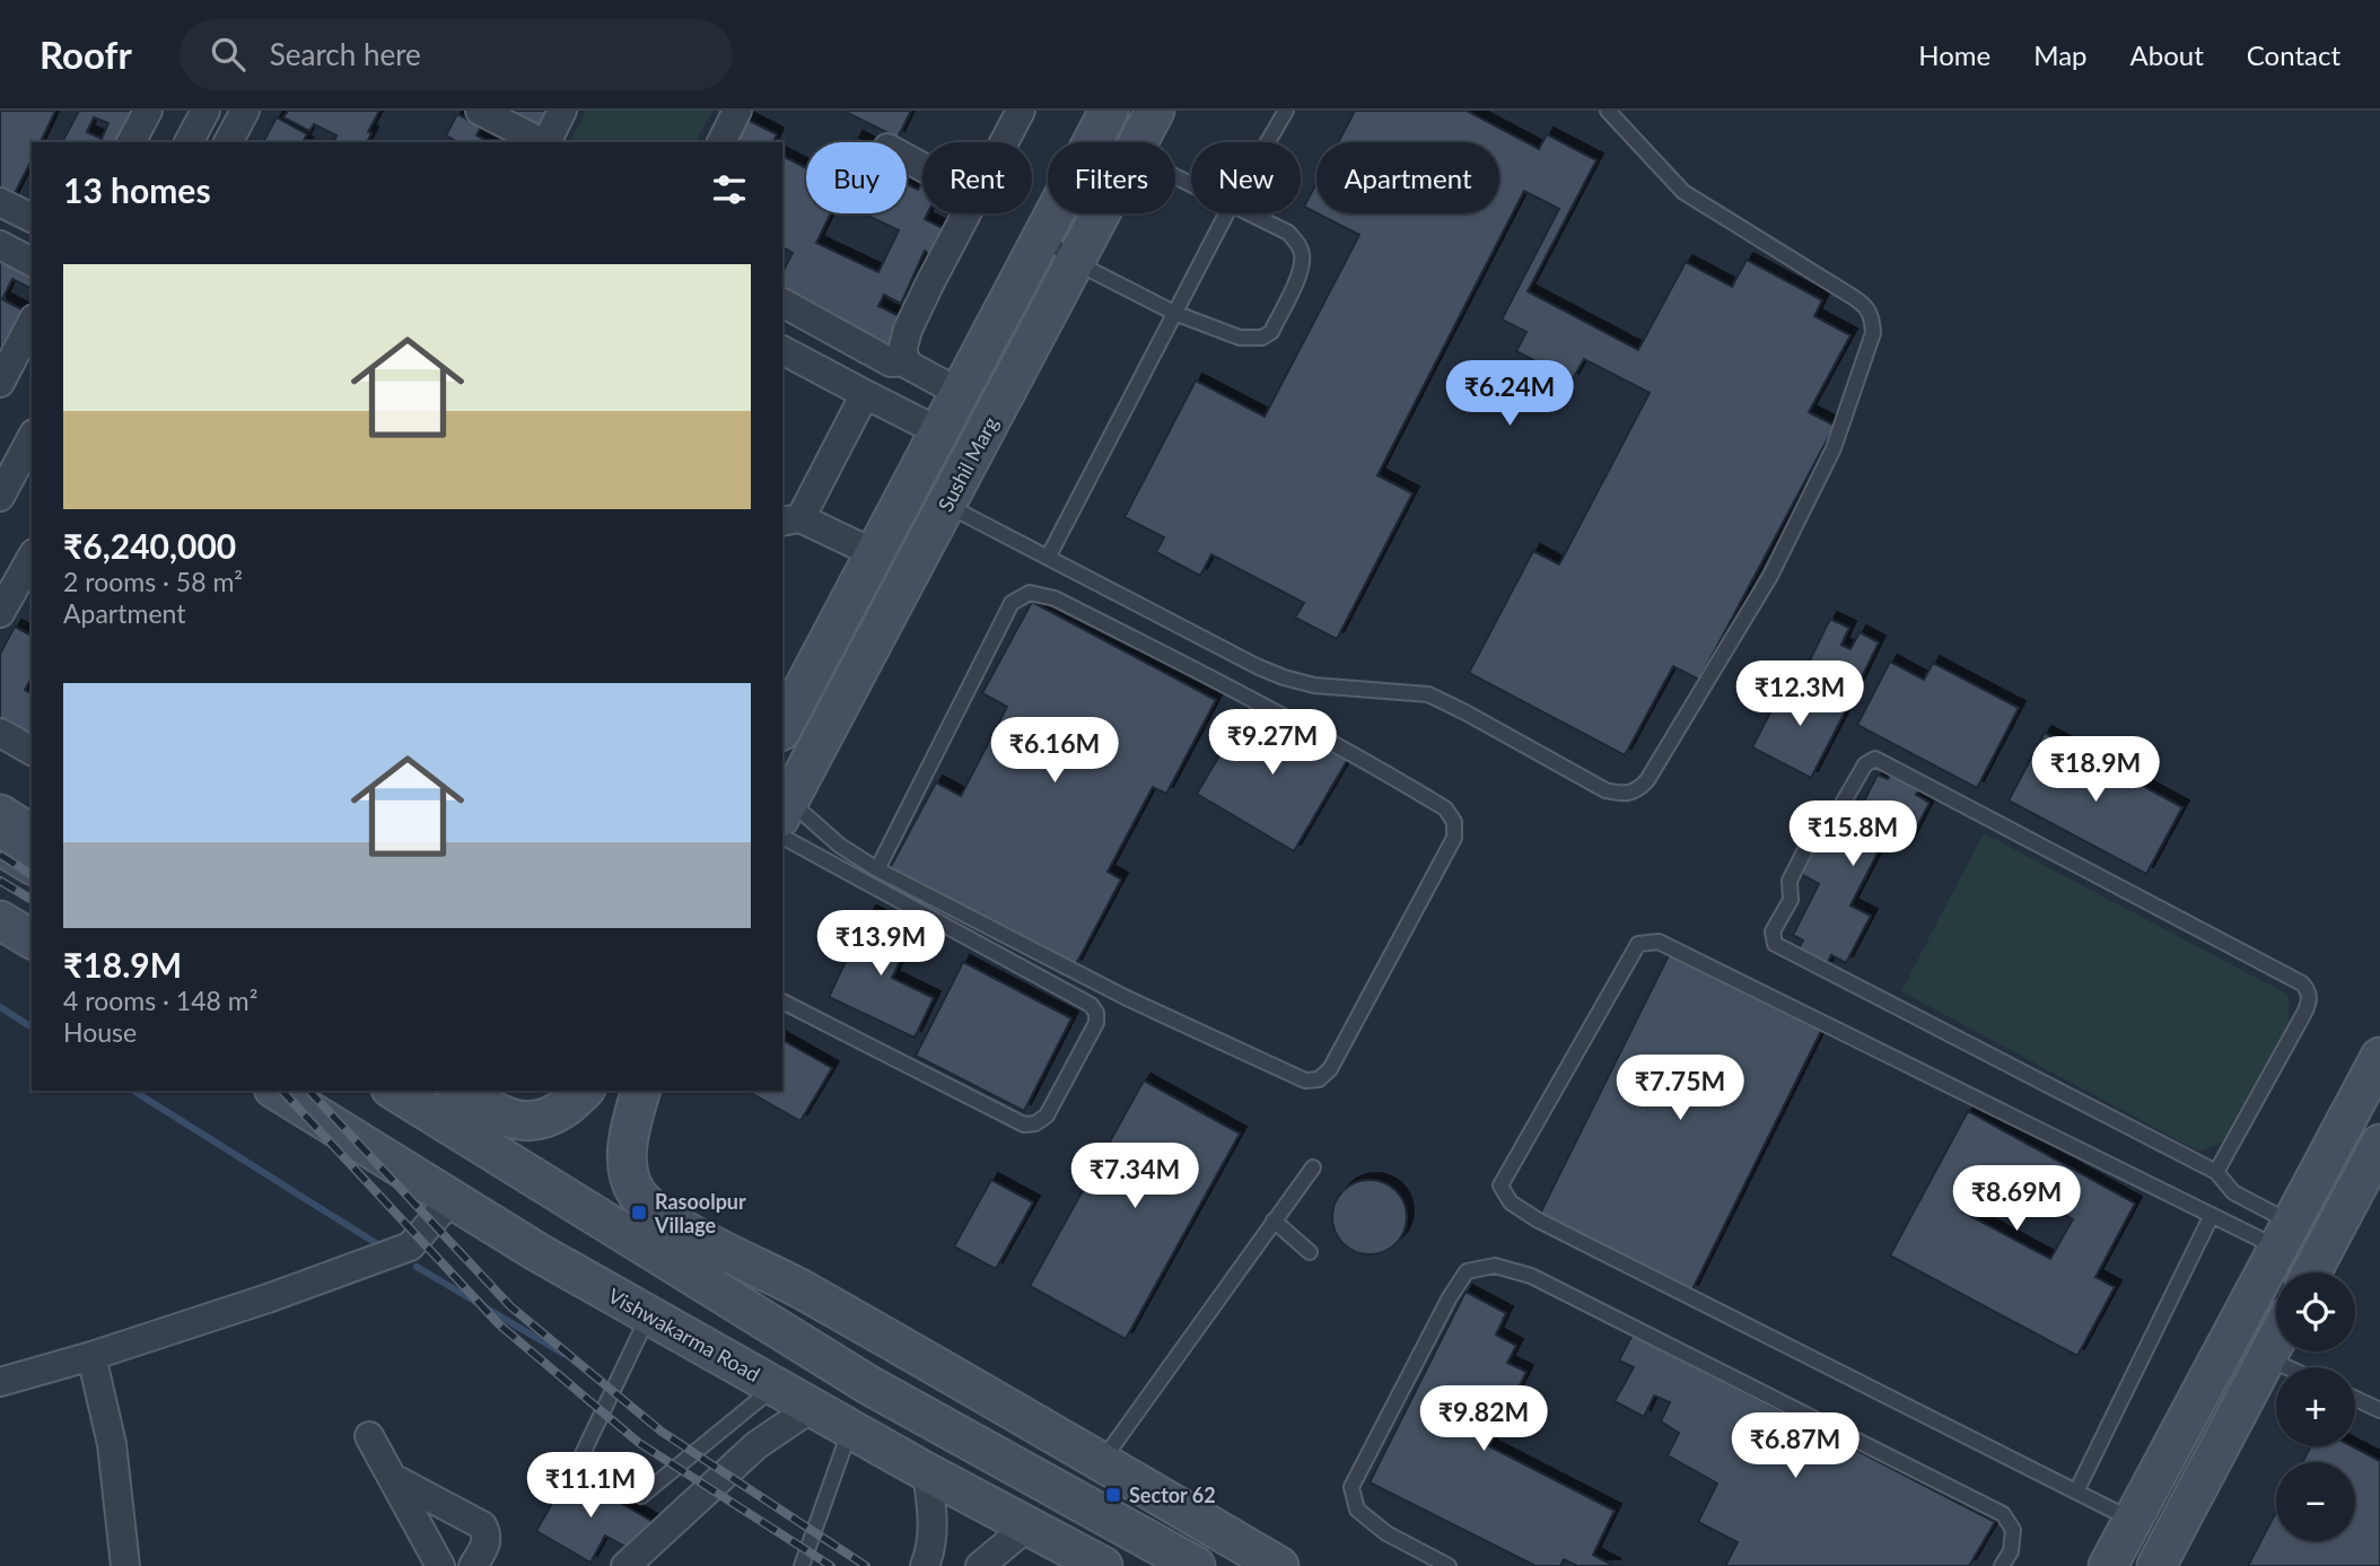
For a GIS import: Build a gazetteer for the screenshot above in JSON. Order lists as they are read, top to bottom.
{
  "streets": {
    "street": ["Sushil Marg", "Vishwakarma Road"]
  },
  "places": {
    "transit": ["Rasoolpur Village", "Sector 62"]
  },
  "page": {
    "header": "Roofr",
    "search": "Search here",
    "nav": [
      "Home",
      "Map",
      "About",
      "Contact"
    ],
    "chip": [
      "Buy",
      "Rent",
      "Filters",
      "New",
      "Apartment"
    ],
    "heading": "13 homes",
    "list": [
      {
        "name": "₹6,240,000",
        "note": "2 rooms · 58 m² · Apartment"
      },
      {
        "name": "₹18.9M",
        "note": "4 rooms · 148 m² · House"
      }
    ],
    "price": [
      "₹6.24M",
      "₹12.3M",
      "₹9.27M",
      "₹6.16M",
      "₹18.9M",
      "₹15.8M",
      "₹13.9M",
      "₹7.75M",
      "₹7.34M",
      "₹8.69M",
      "₹9.82M",
      "₹6.87M",
      "₹11.1M"
    ],
    "map_buttons": ["+", "−"]
  }
}
